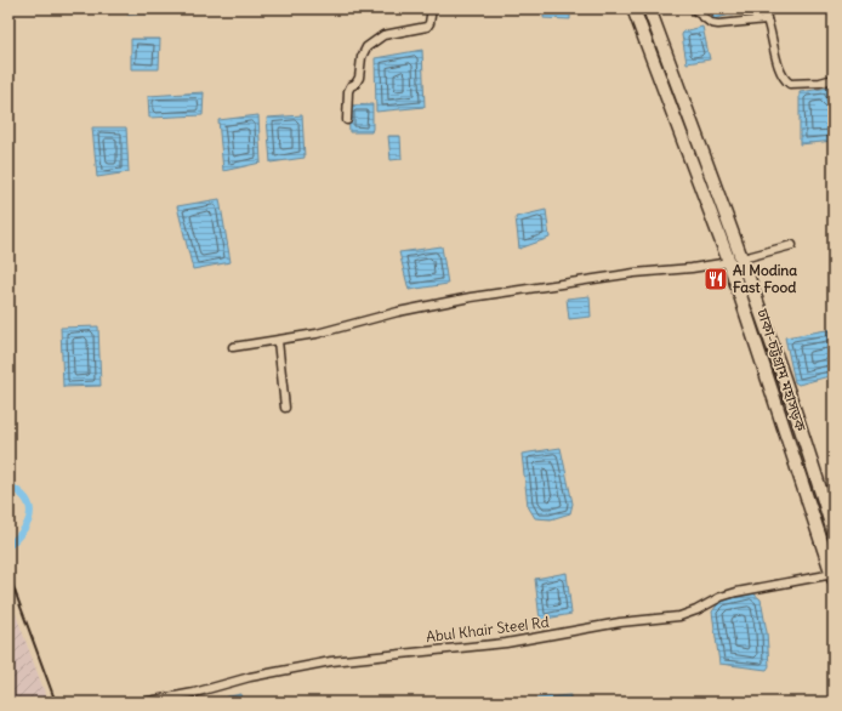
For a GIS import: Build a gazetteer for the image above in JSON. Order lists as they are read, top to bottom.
{
  "streets": {
    "highway": ["ঢাকা-চট্টগ্রাম মহাসড়ক"],
    "street": ["Abul Khair Steel Rd"]
  },
  "crossings": [
    ["ঢাকা-চট্টগ্রাম মহাসড়ক", "Abul Khair Steel Rd"]
  ],
  "places": {
    "restaurant": ["Al Modina Fast Food"]
  }
}
